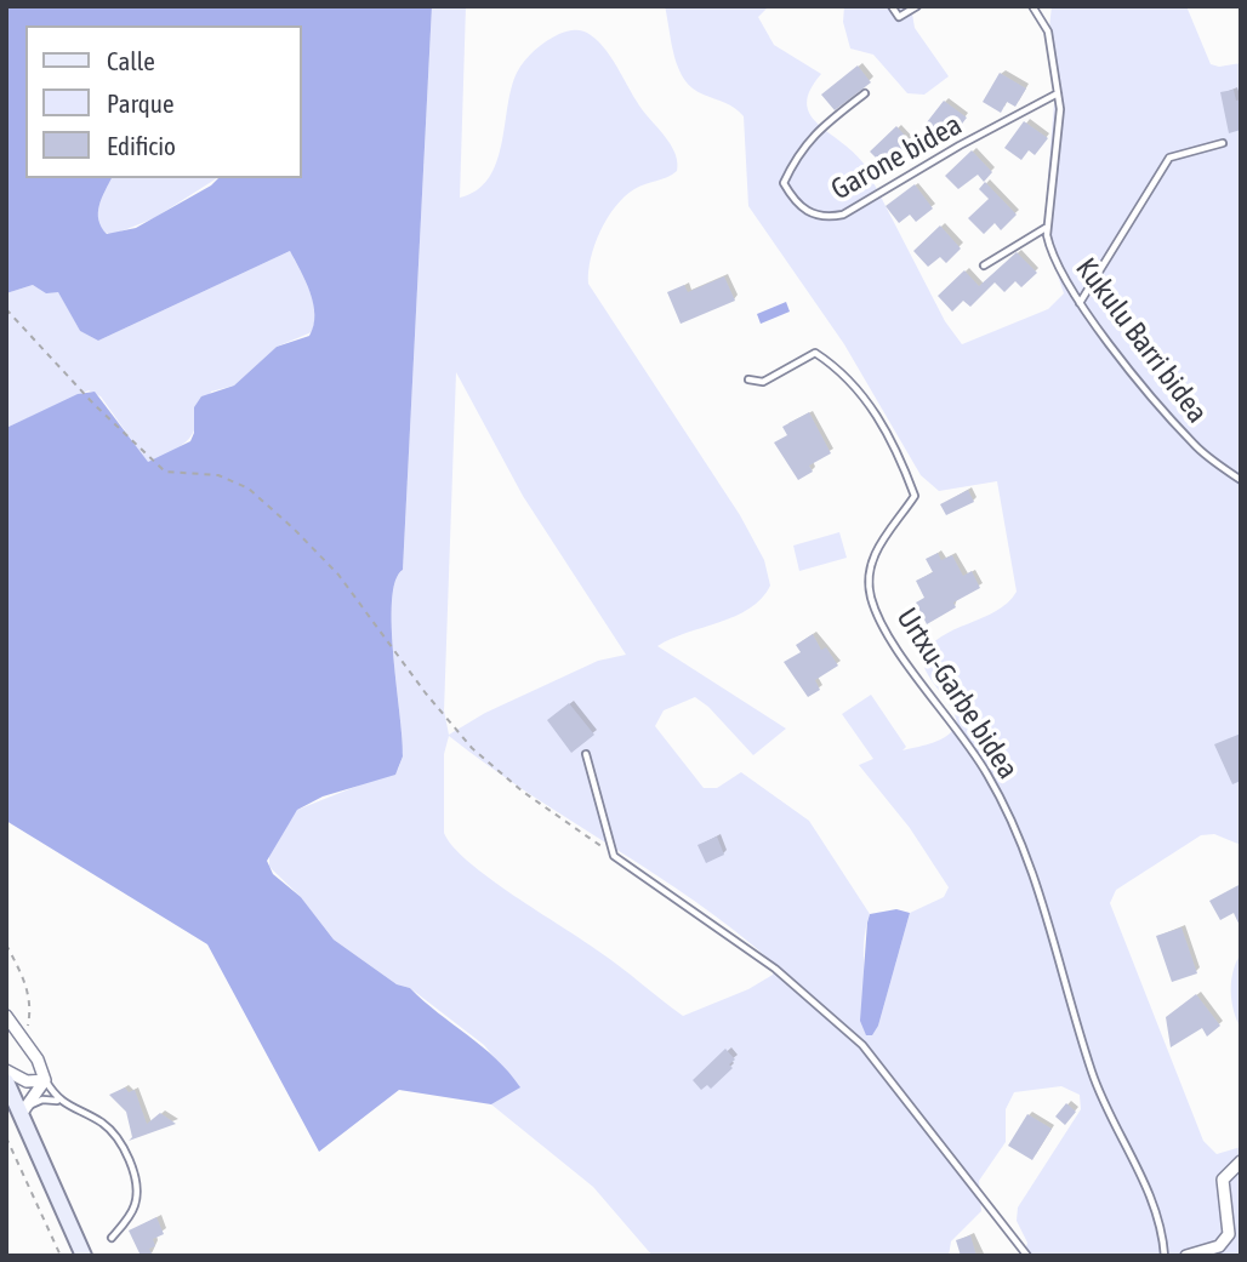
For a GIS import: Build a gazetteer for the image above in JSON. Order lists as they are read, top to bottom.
{
  "streets": {
    "lane": ["Garone bidea", "Kukulu Barri bidea", "Urtxu-Garbe bidea"]
  },
  "crossings": [
    ["Garone bidea", "Kukulu Barri bidea"]
  ],
  "legend": ["Calle", "Parque", "Edificio"]
}
